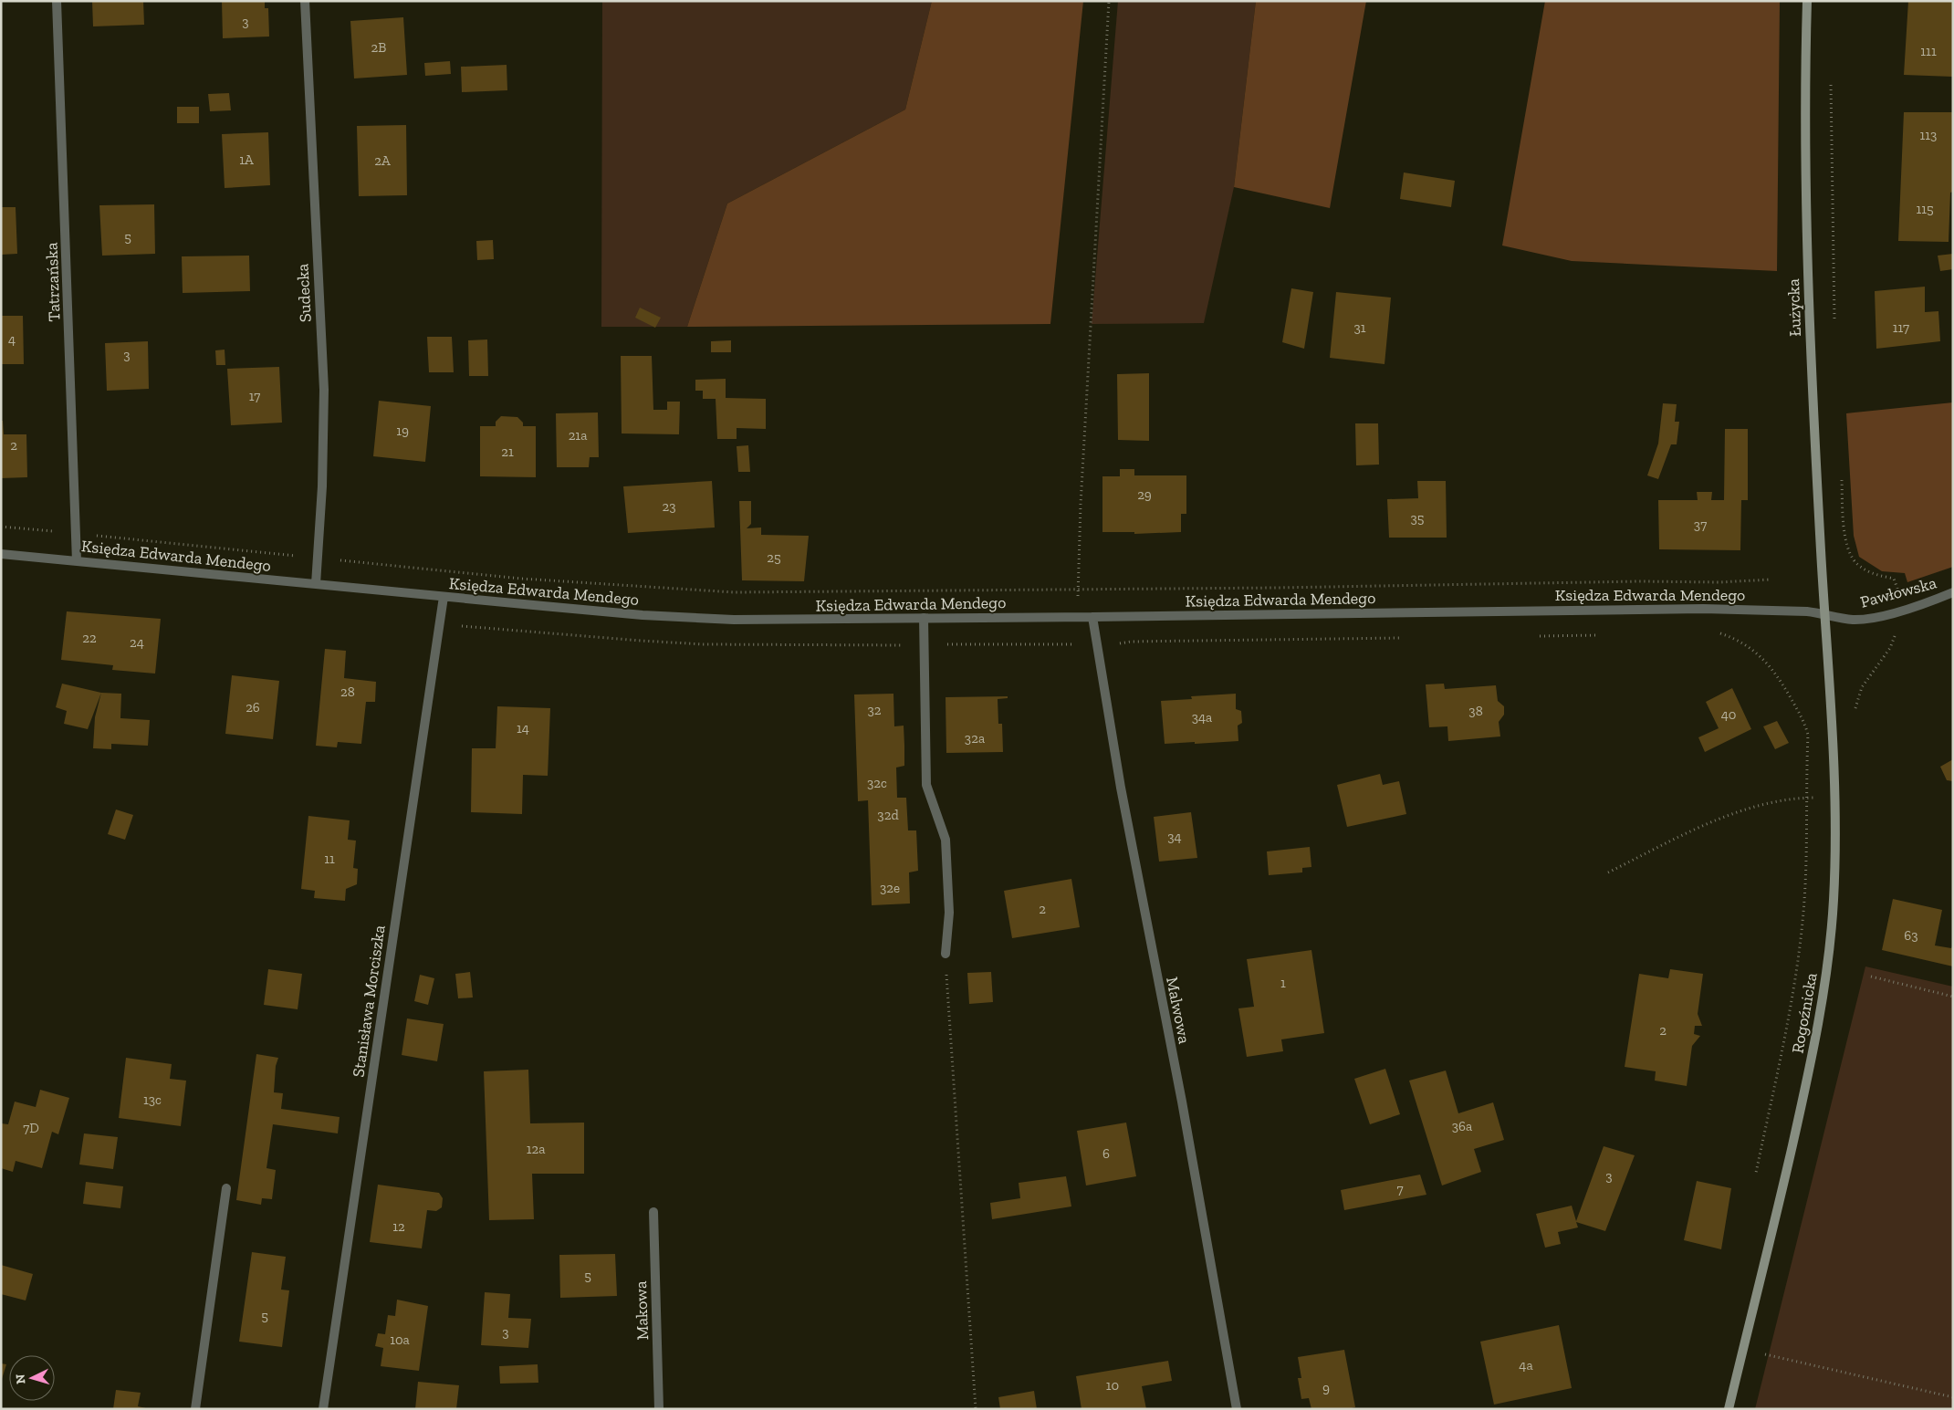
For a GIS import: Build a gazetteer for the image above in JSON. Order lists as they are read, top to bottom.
{
  "streets": {
    "street": [
      "Tatrzańska",
      "Sudecka",
      "Łużycka",
      "Księdza Edwarda Mendego",
      "Pawłowska",
      "Stanisława Morciszka",
      "Malwowa",
      "Rogoźnicka",
      "Makowa"
    ]
  },
  "crossings": [
    ["Tatrzańska", "Księdza Edwarda Mendego"],
    ["Sudecka", "Księdza Edwarda Mendego"],
    ["Łużycka", "Księdza Edwarda Mendego"],
    ["Łużycka", "Pawłowska"],
    ["Łużycka", "Rogoźnicka"],
    ["Księdza Edwarda Mendego", "Pawłowska"],
    ["Księdza Edwarda Mendego", "Stanisława Morciszka"],
    ["Księdza Edwarda Mendego", "Malwowa"],
    ["Księdza Edwarda Mendego", "Rogoźnicka"],
    ["Pawłowska", "Rogoźnicka"]
  ],
  "house_numbers": [
    "3",
    "2B",
    "111",
    "113",
    "1A",
    "2A",
    "115",
    "5",
    "31",
    "117",
    "4",
    "3",
    "17",
    "19",
    "21a",
    "2",
    "21",
    "29",
    "23",
    "35",
    "37",
    "25",
    "22",
    "24",
    "28",
    "26",
    "32",
    "38",
    "40",
    "34a",
    "14",
    "32a",
    "32c",
    "32d",
    "34",
    "11",
    "32e",
    "2",
    "63",
    "1",
    "2",
    "13c",
    "36a",
    "7D",
    "12a",
    "6",
    "3",
    "7",
    "12",
    "5",
    "5",
    "3",
    "10a",
    "4a",
    "10",
    "9"
  ],
  "north": "left"
}
